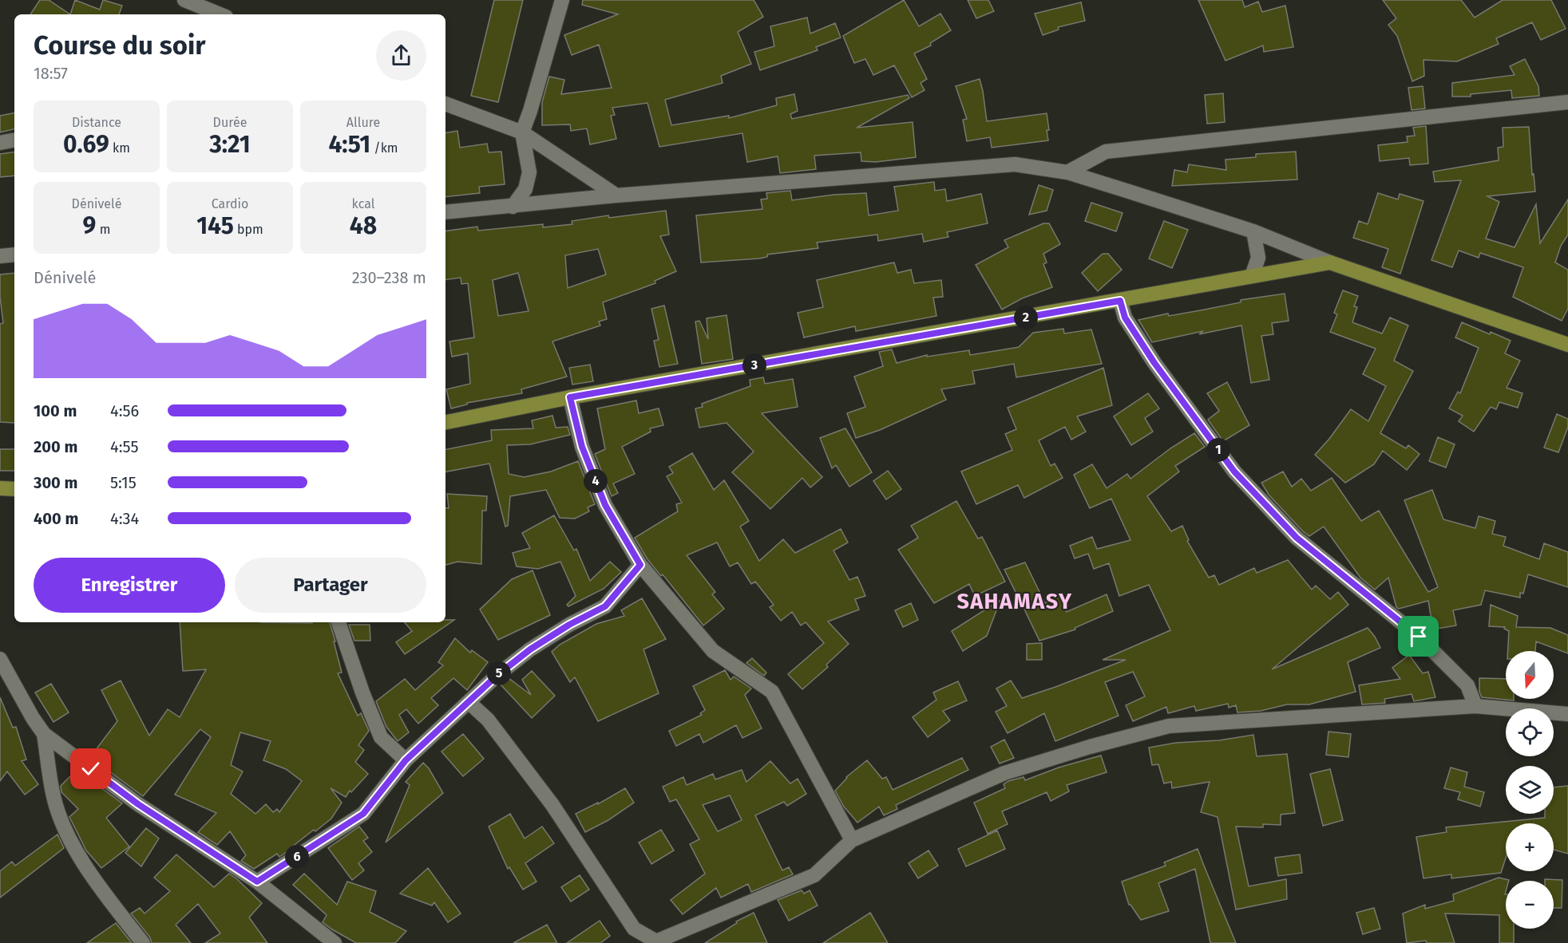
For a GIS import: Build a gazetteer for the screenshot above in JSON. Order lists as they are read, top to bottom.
{
  "districts": ["SAHAMASY"],
  "north": "bottom",
  "page": {
    "heading": ["Course du soir", "18:57"],
    "stats": [
      ["Distance", "0.69 km"],
      ["Durée", "3:21"],
      ["Allure", "4:51 /km"],
      ["Dénivelé", "9 m"],
      ["Cardio", "145 bpm"],
      ["kcal", "48"]
    ],
    "chart": ["Dénivelé", "230–238 m"],
    "pins": [
      "2",
      "3",
      "1",
      "4",
      "5",
      "6"
    ],
    "list": [
      {
        "name": "100 m",
        "note": "4:56"
      },
      {
        "name": "200 m",
        "note": "4:55"
      },
      {
        "name": "300 m",
        "note": "5:15"
      },
      {
        "name": "400 m",
        "note": "4:34"
      }
    ],
    "buttons": ["Enregistrer", "Partager"],
    "map_buttons": ["+", "−"]
  }
}
